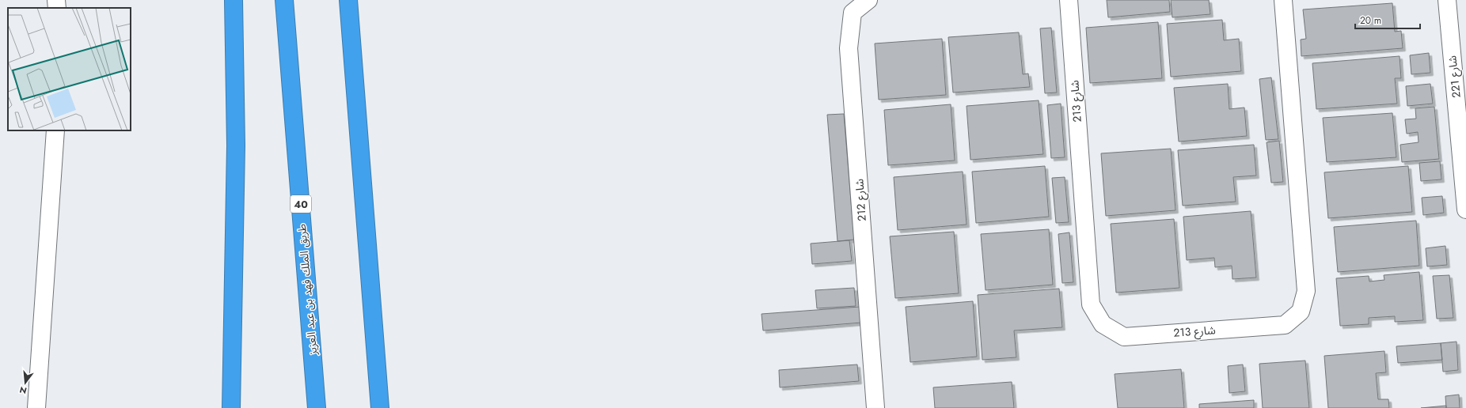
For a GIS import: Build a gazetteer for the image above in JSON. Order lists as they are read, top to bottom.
{
  "streets": {
    "highway": ["40", "طريق الملك فهد بن عبد العزيز"],
    "street": ["شارع 221", "شارع 213", "شارع 212"]
  },
  "scale_bar": "20 m",
  "north": "bottom"
}
